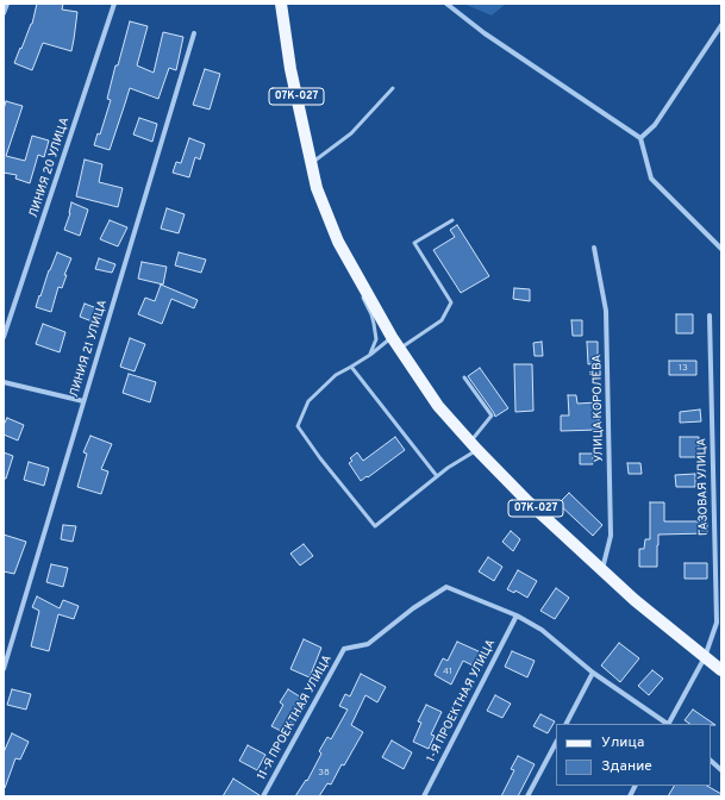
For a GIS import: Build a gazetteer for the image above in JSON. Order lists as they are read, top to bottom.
{
  "streets": {
    "main road": ["07К-027"],
    "street": [
      "ЛИНИЯ 20 УЛИЦА",
      "ЛИНИЯ 21 УЛИЦА",
      "УЛИЦА КОРОЛЁВА",
      "ГАЗОВАЯ УЛИЦА",
      "1-Я ПРОЕКТНАЯ УЛИЦА",
      "11-Я ПРОЕКТНАЯ УЛИЦА"
    ]
  },
  "crossings": [
    ["07К-027", "УЛИЦА КОРОЛЁВА"],
    ["07К-027", "ГАЗОВАЯ УЛИЦА"],
    ["1-Я ПРОЕКТНАЯ УЛИЦА", "11-Я ПРОЕКТНАЯ УЛИЦА"]
  ],
  "house_numbers": ["13", "41", "38"],
  "legend": ["Улица", "Здание"]
}
